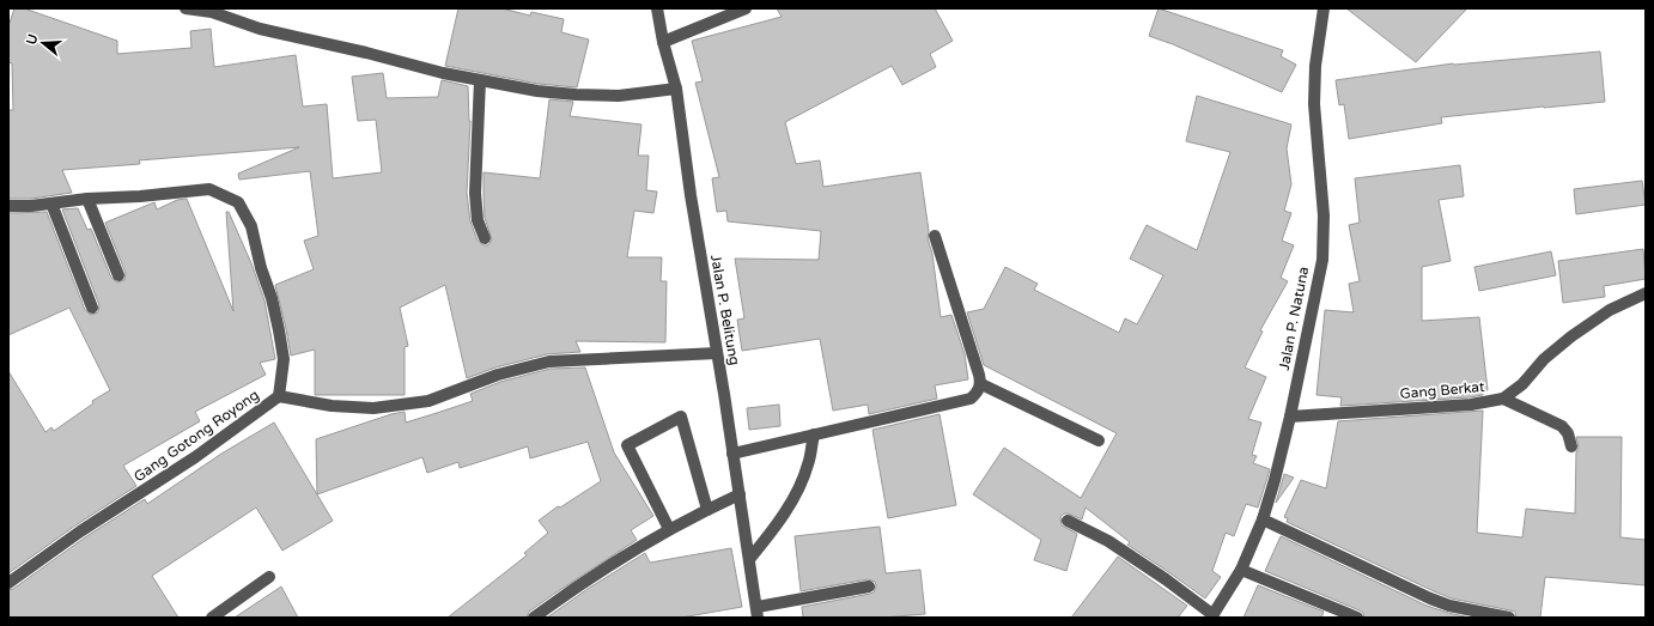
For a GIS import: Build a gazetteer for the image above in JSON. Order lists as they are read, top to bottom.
{
  "streets": {
    "street": [
      "Jalan P. Belitung",
      "Jalan P. Natuna",
      "Gang Berkat",
      "Gang Gotong Royong"
    ]
  },
  "crossings": [
    ["Jalan P. Natuna", "Gang Berkat"]
  ],
  "north": "left"
}
